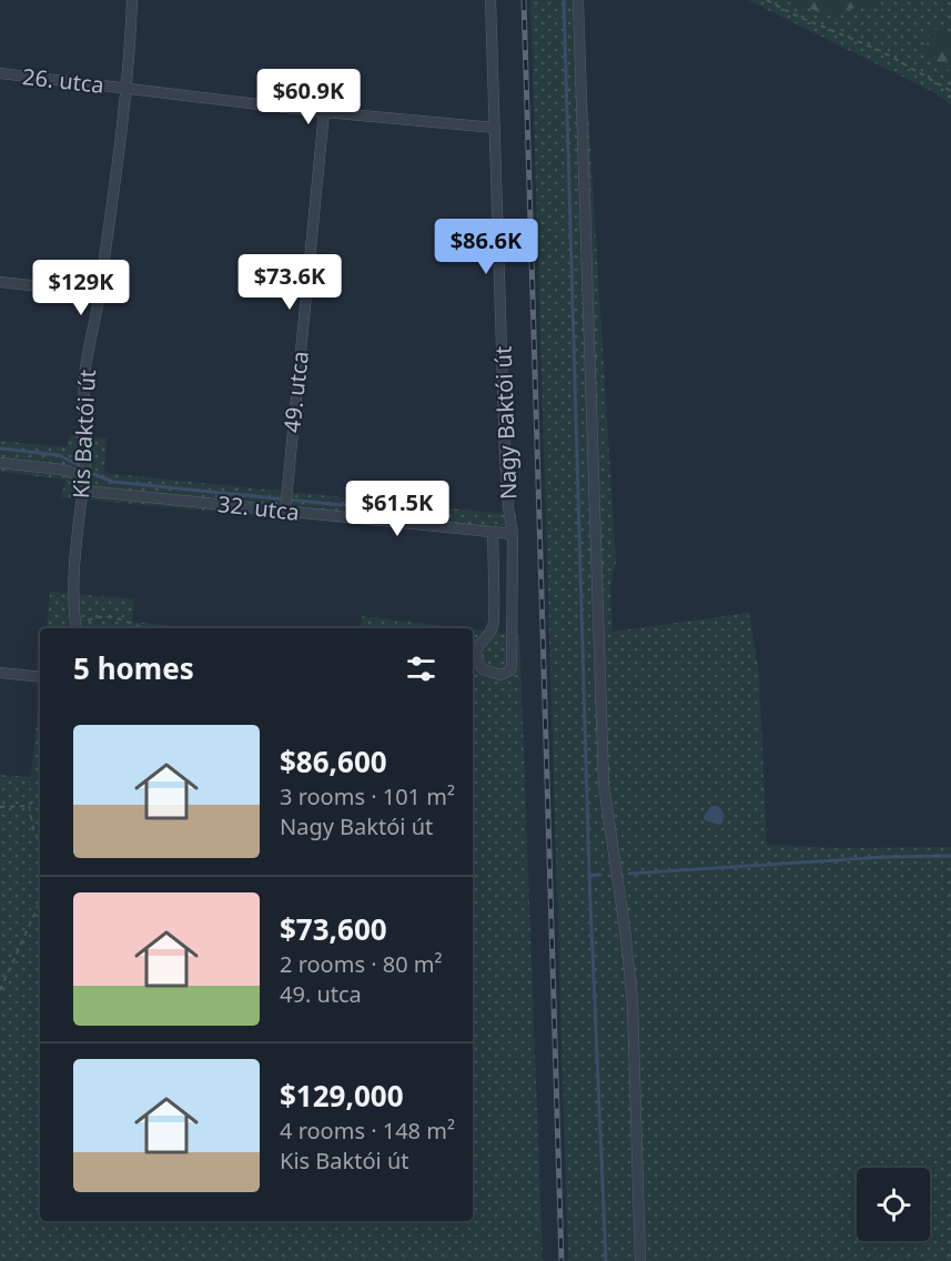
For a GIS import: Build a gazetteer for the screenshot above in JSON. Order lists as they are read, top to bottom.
{
  "streets": {
    "street": [
      "26. utca",
      "49. utca",
      "Nagy Baktói út",
      "Kis Baktói út",
      "32. utca"
    ]
  },
  "crossings": [
    ["26. utca", "49. utca"],
    ["26. utca", "Nagy Baktói út"],
    ["26. utca", "Kis Baktói út"],
    ["49. utca", "32. utca"],
    ["Nagy Baktói út", "32. utca"],
    ["Kis Baktói út", "32. utca"]
  ],
  "page": {
    "price": [
      "$60.9K",
      "$86.6K",
      "$73.6K",
      "$129K",
      "$61.5K"
    ],
    "heading": "5 homes",
    "list": [
      {
        "name": "$86,600",
        "note": "3 rooms · 101 m² · Nagy Baktói út"
      },
      {
        "name": "$73,600",
        "note": "2 rooms · 80 m² · 49. utca"
      },
      {
        "name": "$129,000",
        "note": "4 rooms · 148 m² · Kis Baktói út"
      }
    ]
  }
}
